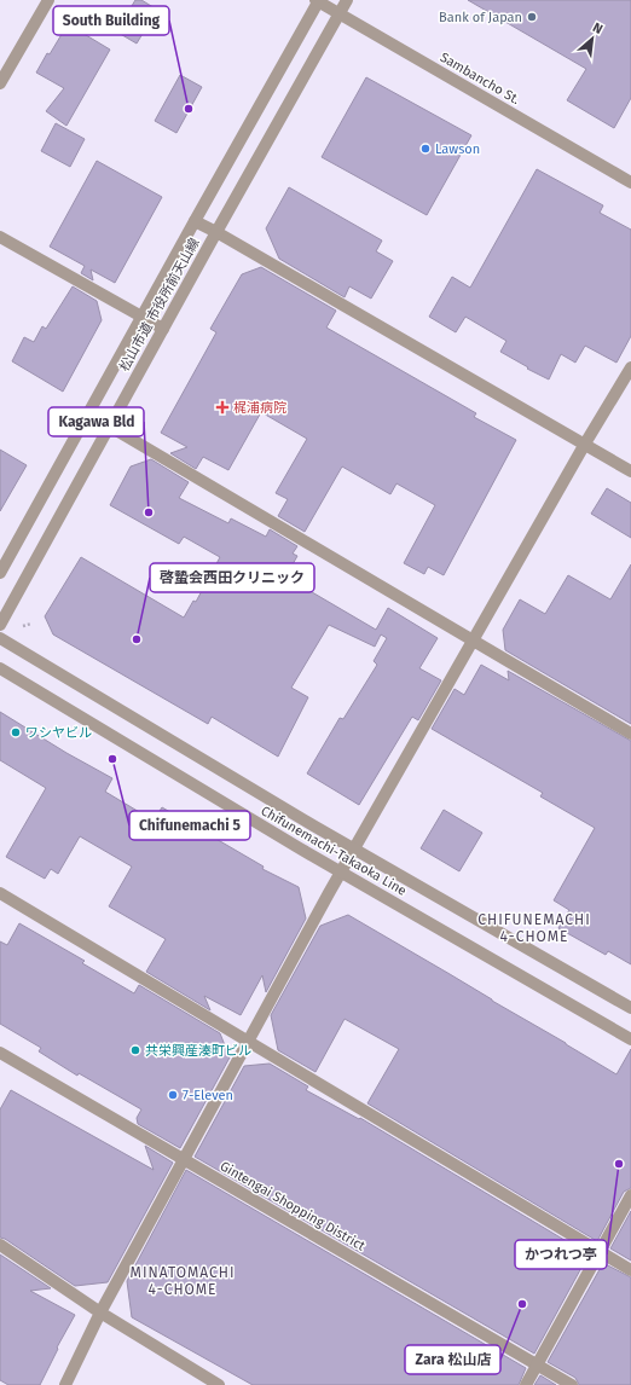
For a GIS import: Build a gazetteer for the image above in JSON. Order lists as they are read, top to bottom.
{
  "streets": {
    "street": [
      "Sambancho St.",
      "松山市道 市役所前天山線",
      "Chifunemachi-Takaoka Line",
      "Gintengai Shopping District"
    ]
  },
  "crossings": [
    ["Sambancho St.", "松山市道 市役所前天山線"]
  ],
  "districts": ["CHIFUNEMACHI 4-CHOME", "MINATOMACHI 4-CHOME"],
  "places": {
    "other": [
      "Bank of Japan",
      "South Building",
      "Lawson",
      "Kagawa Bld",
      "啓蟄会西田クリニック",
      "ワシヤビル",
      "Chifunemachi 5",
      "共栄興産湊町ビル",
      "7-Eleven",
      "かつれつ亭",
      "Zara 松山店"
    ],
    "health": ["梶浦病院"]
  },
  "north": "top right"
}
